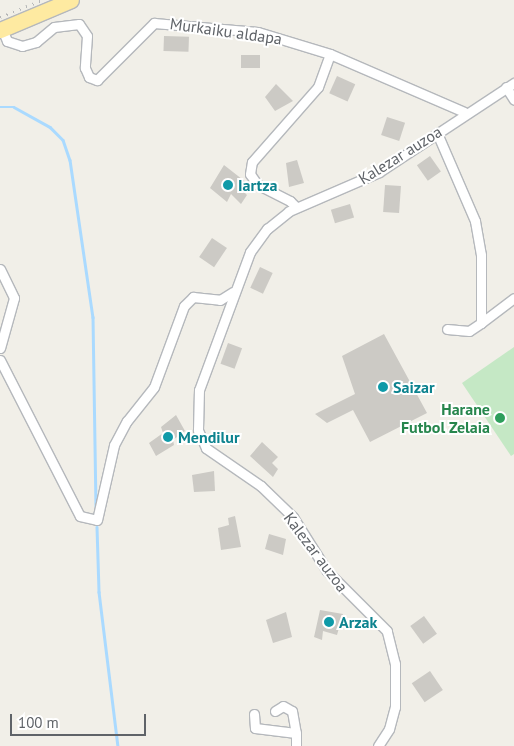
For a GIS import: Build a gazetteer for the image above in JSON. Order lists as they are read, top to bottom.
{
  "streets": {
    "street": ["Murkaiku aldapa", "Kalezar auzoa"]
  },
  "crossings": [
    ["Murkaiku aldapa", "Kalezar auzoa"]
  ],
  "places": [
    "Iartza",
    "Saizar",
    "Harane Futbol Zelaia",
    "Mendilur",
    "Arzak"
  ],
  "scale_bar": "100 m"
}
